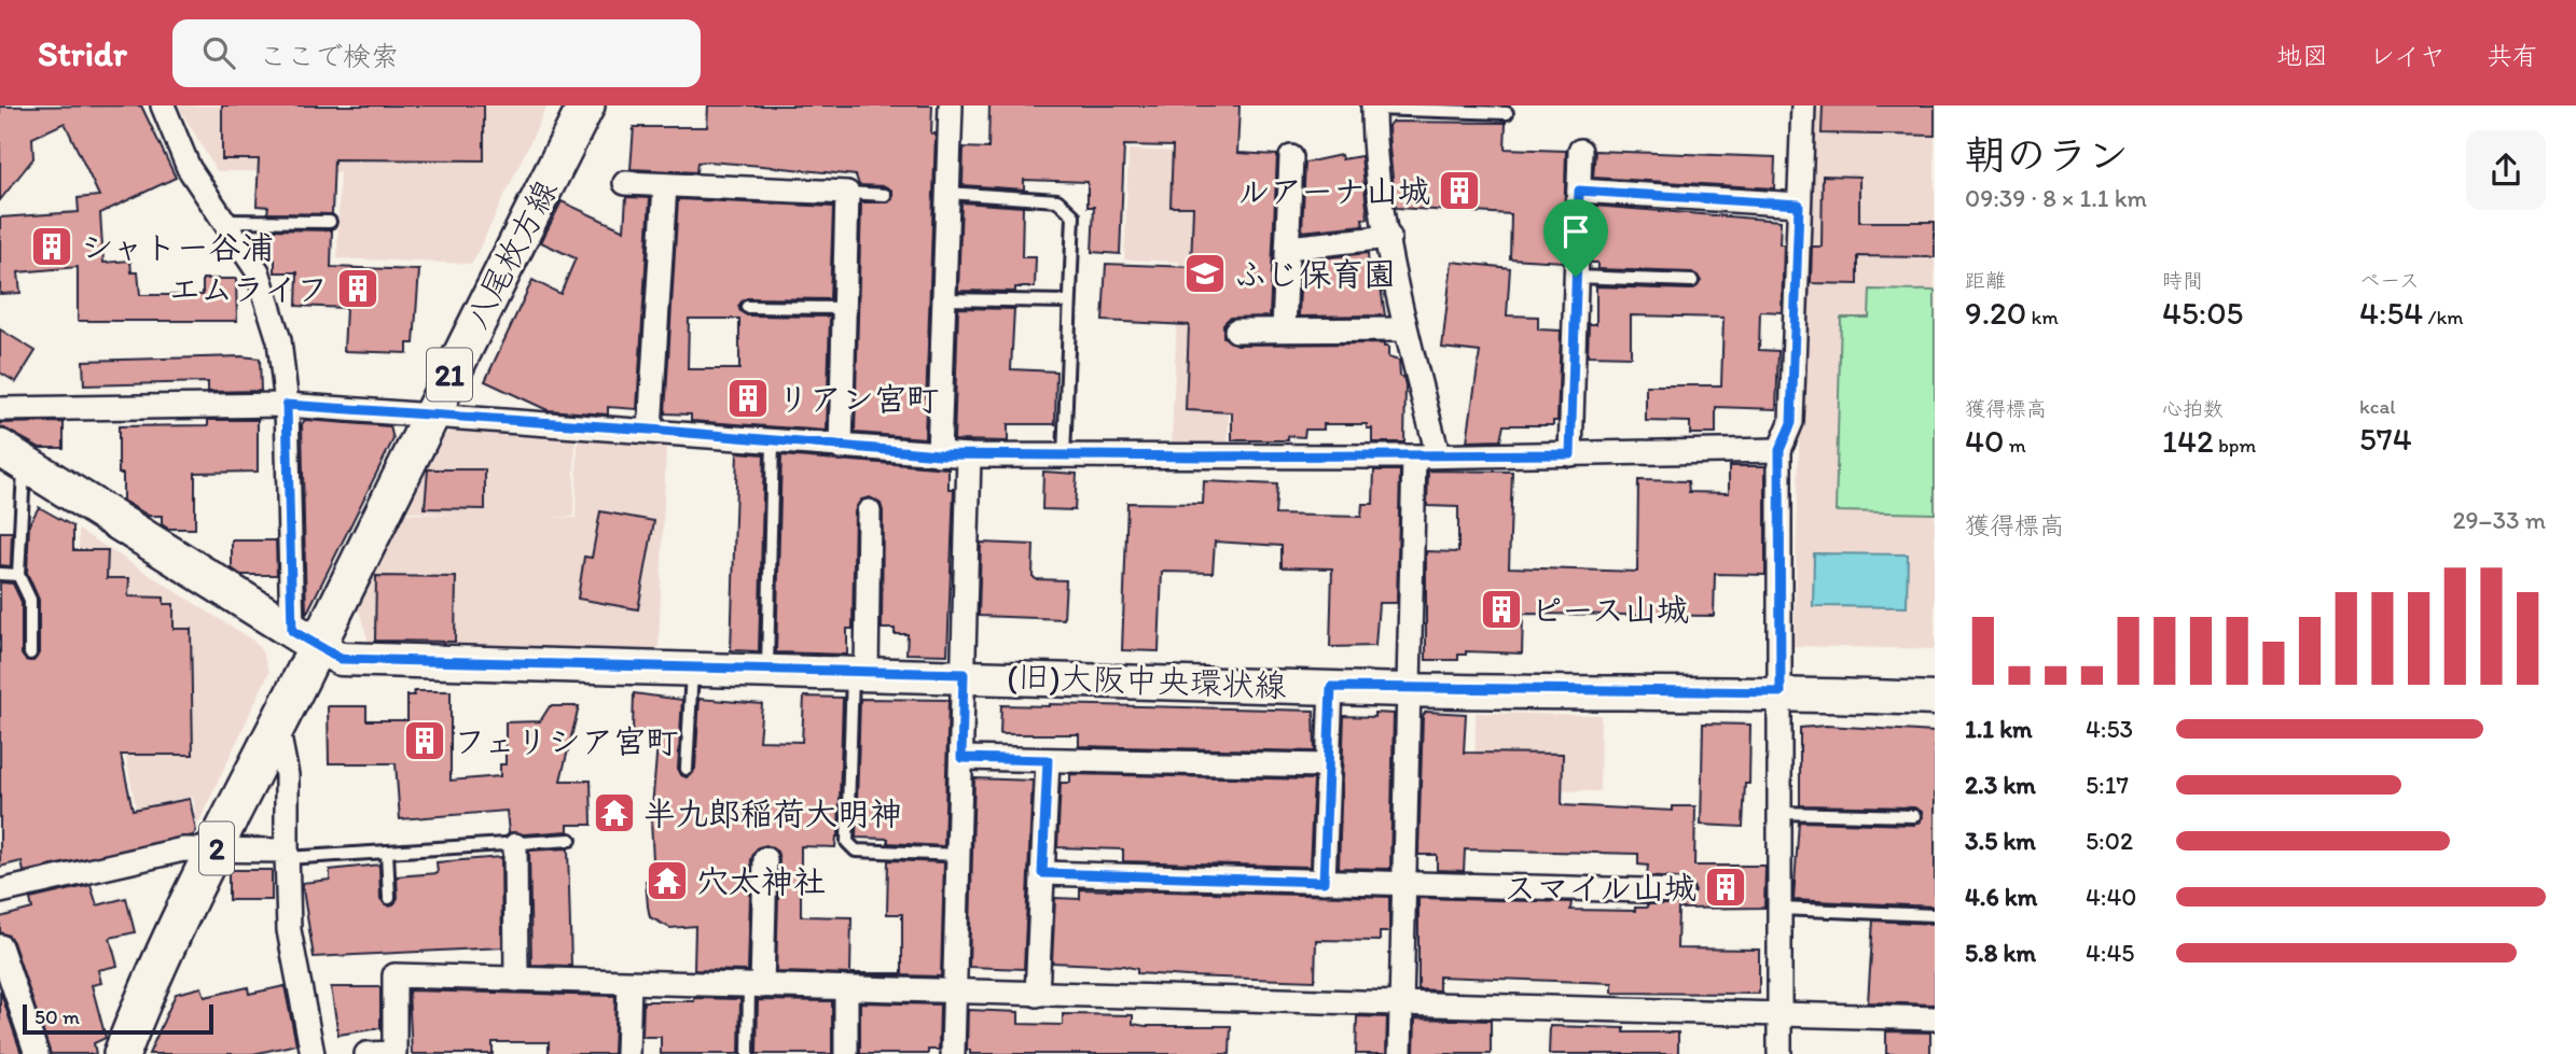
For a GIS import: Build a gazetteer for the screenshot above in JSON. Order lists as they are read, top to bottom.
{
  "streets": {
    "main road": ["八尾枚方線", "21", "2"],
    "street": ["(旧)大阪中央環状線"]
  },
  "crossings": [
    ["八尾枚方線", "(旧)大阪中央環状線"],
    ["八尾枚方線", "2"],
    ["(旧)大阪中央環状線", "2"]
  ],
  "places": {
    "building": [
      "ルアーナ山城",
      "シャトー谷浦",
      "エムライフ",
      "リアン宮町",
      "ピース山城",
      "フェリシア宮町",
      "スマイル山城"
    ],
    "school or university": ["ふじ保育園"],
    "temple": ["半九郎稲荷大明神", "穴太神社"]
  },
  "scale_bar": "50 m",
  "page": {
    "header": "Stridr",
    "search": "ここで検索",
    "nav": ["地図", "レイヤ", "共有"],
    "heading": ["朝のラン", "09:39 · 8 × 1.1 km"],
    "stats": [
      ["距離", "9.20 km"],
      ["時間", "45:05"],
      ["ペース", "4:54 /km"],
      ["獲得標高", "40 m"],
      ["心拍数", "142 bpm"],
      ["kcal", "574"]
    ],
    "chart": ["獲得標高", "29–33 m"],
    "list": [
      {
        "name": "1.1 km",
        "note": "4:53"
      },
      {
        "name": "2.3 km",
        "note": "5:17"
      },
      {
        "name": "3.5 km",
        "note": "5:02"
      },
      {
        "name": "4.6 km",
        "note": "4:40"
      },
      {
        "name": "5.8 km",
        "note": "4:45"
      }
    ],
    "scale": "50 m"
  }
}
